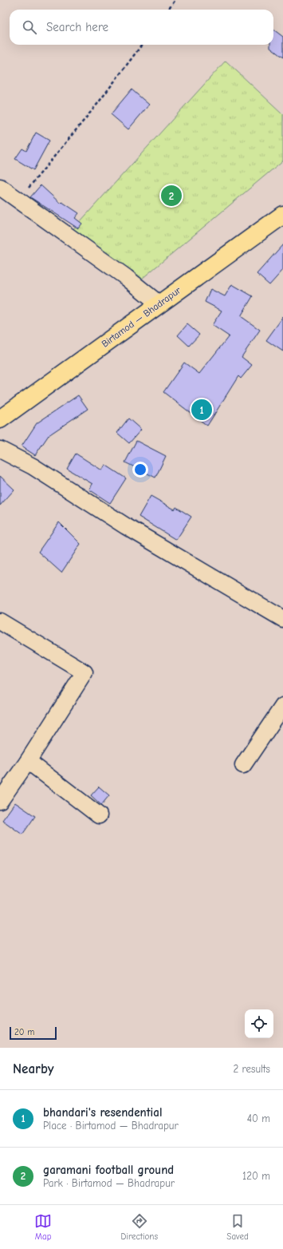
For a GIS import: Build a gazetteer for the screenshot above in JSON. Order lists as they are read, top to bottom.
{
  "streets": {
    "main road": ["Birtamod — Bhadrapur"]
  },
  "scale_bar": "20 m",
  "page": {
    "search": "Search here",
    "pins": ["2", "1"],
    "scale": "20 m",
    "heading": ["Nearby", "2 results"],
    "list": [
      {
        "mark": "1",
        "name": "bhandari's resendential",
        "note": "Place · Birtamod — Bhadrapur",
        "value": "40 m"
      },
      {
        "mark": "2",
        "name": "garamani football ground",
        "note": "Park · Birtamod — Bhadrapur",
        "value": "120 m"
      }
    ],
    "nav": ["Map", "Directions", "Saved"]
  }
}
